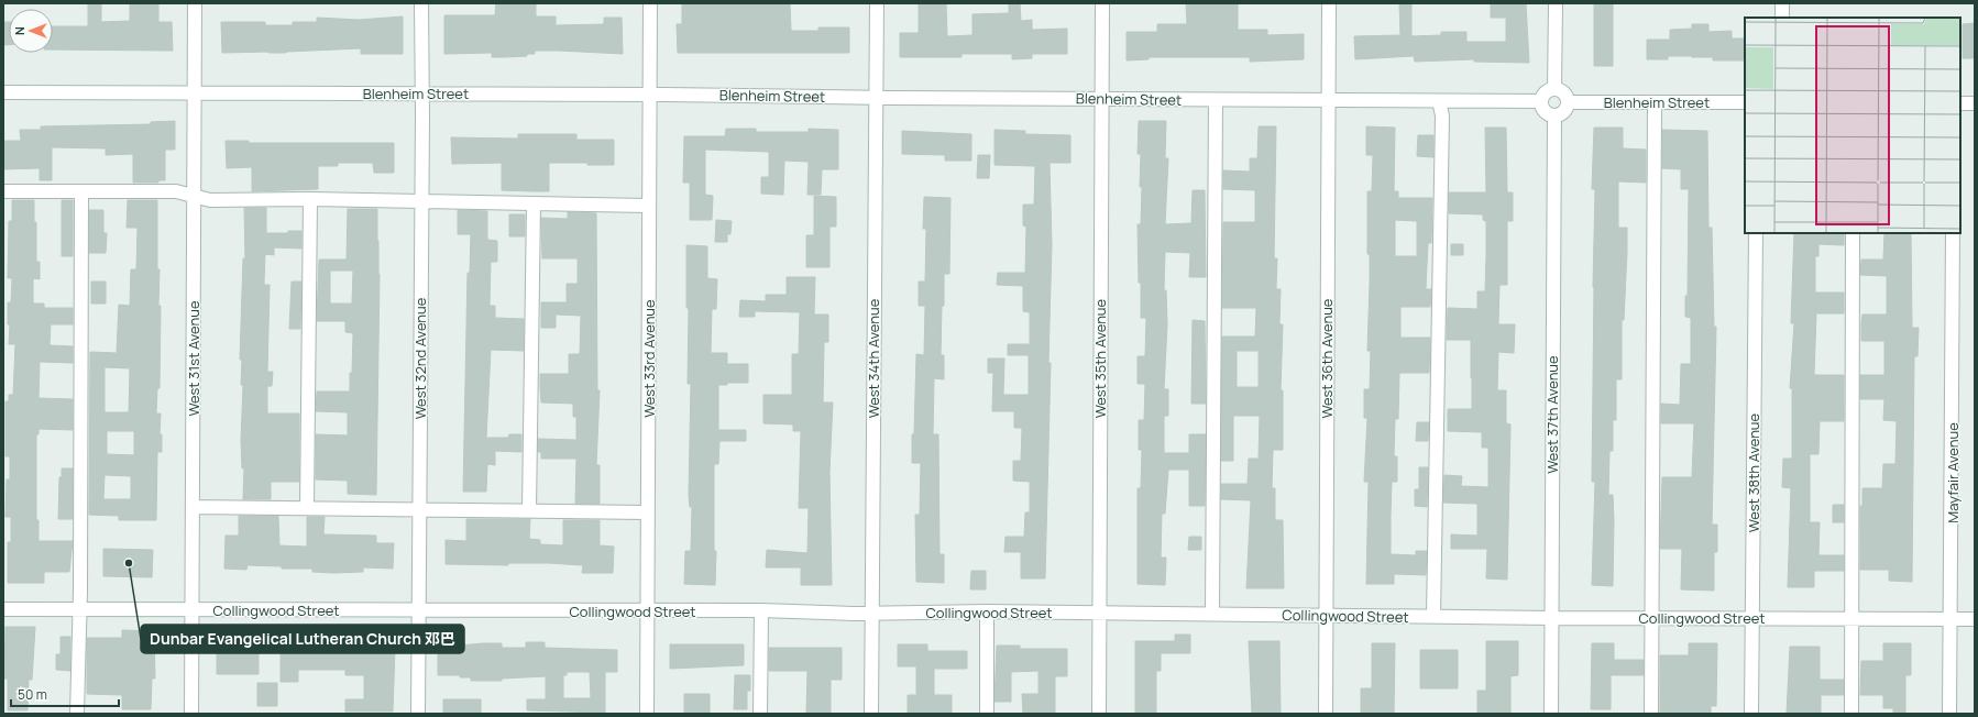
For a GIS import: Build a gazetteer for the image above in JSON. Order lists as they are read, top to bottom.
{
  "streets": {
    "street": [
      "Blenheim Street",
      "West 31st Avenue",
      "West 32nd Avenue",
      "West 33rd Avenue",
      "West 34th Avenue",
      "West 35th Avenue",
      "West 36th Avenue",
      "West 37th Avenue",
      "West 38th Avenue",
      "Mayfair Avenue",
      "Collingwood Street"
    ]
  },
  "crossings": [
    ["Blenheim Street", "West 31st Avenue"],
    ["Blenheim Street", "West 32nd Avenue"],
    ["Blenheim Street", "West 33rd Avenue"],
    ["Blenheim Street", "West 34th Avenue"],
    ["Blenheim Street", "West 35th Avenue"],
    ["Blenheim Street", "West 36th Avenue"],
    ["Blenheim Street", "West 37th Avenue"],
    ["West 31st Avenue", "Collingwood Street"],
    ["West 32nd Avenue", "Collingwood Street"],
    ["West 33rd Avenue", "Collingwood Street"],
    ["West 34th Avenue", "Collingwood Street"],
    ["West 35th Avenue", "Collingwood Street"],
    ["West 36th Avenue", "Collingwood Street"],
    ["West 37th Avenue", "Collingwood Street"],
    ["West 38th Avenue", "Collingwood Street"],
    ["Mayfair Avenue", "Collingwood Street"]
  ],
  "places": ["Dunbar Evangelical Lutheran Church 邓巴"],
  "scale_bar": "50 m",
  "north": "left"
}
